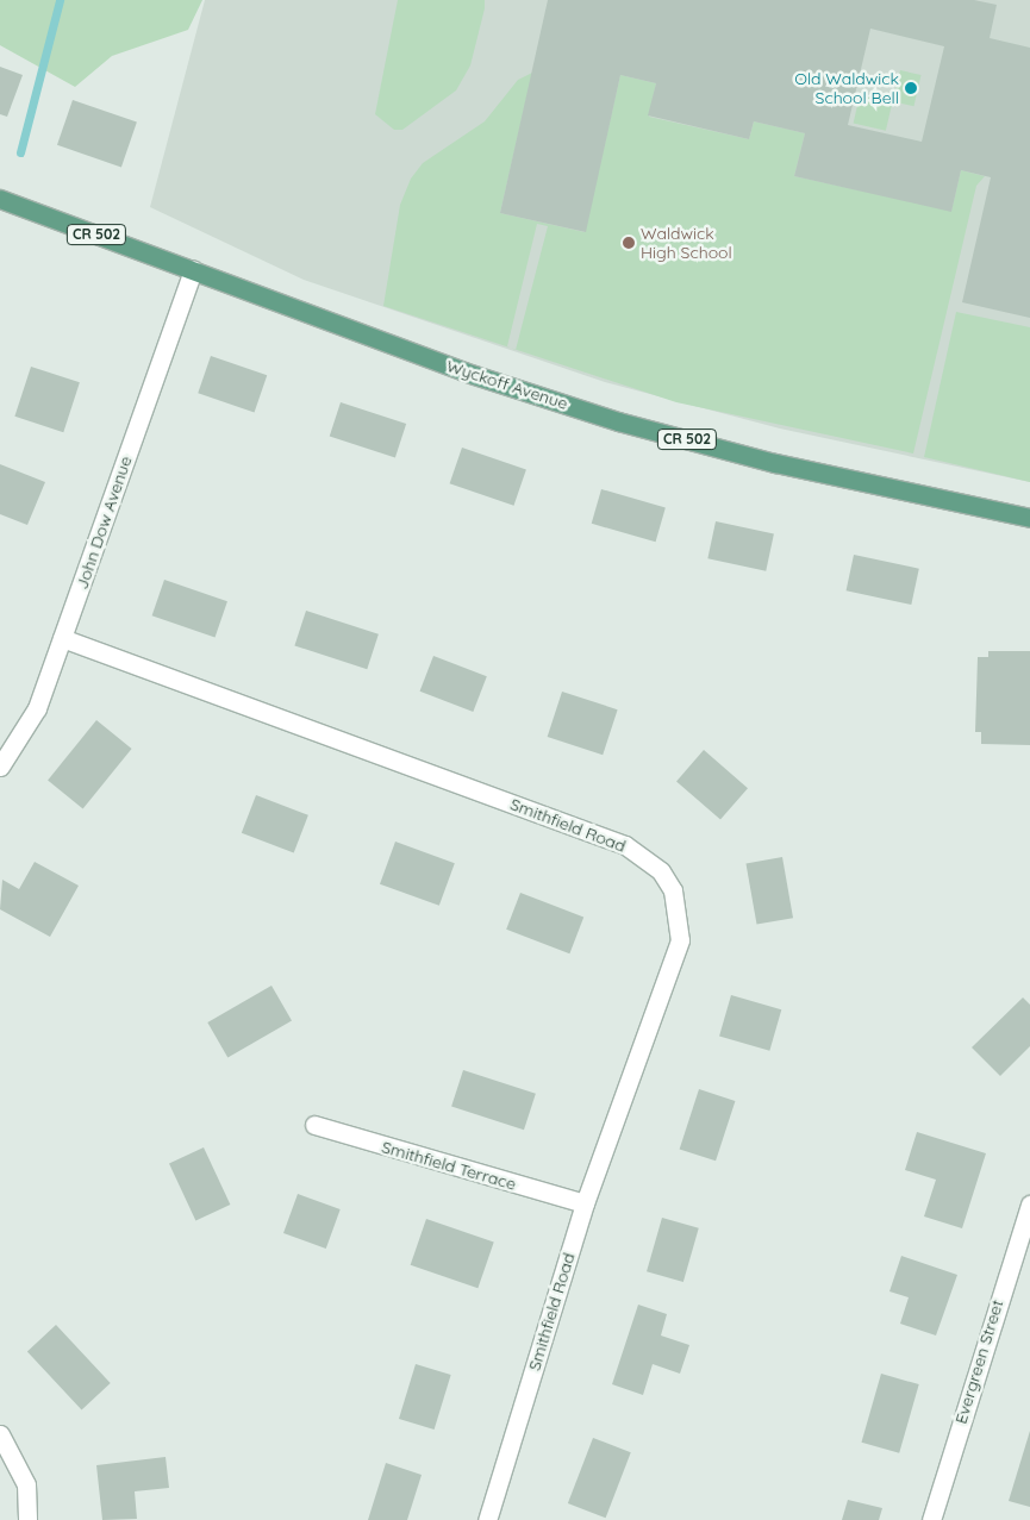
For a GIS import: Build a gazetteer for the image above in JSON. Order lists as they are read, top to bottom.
{
  "streets": {
    "main road": ["CR 502", "Wyckoff Avenue"],
    "street": [
      "John Dow Avenue",
      "Smithfield Road",
      "Smithfield Terrace",
      "Evergreen Street"
    ]
  },
  "crossings": [
    ["Wyckoff Avenue", "John Dow Avenue"],
    ["John Dow Avenue", "Smithfield Road"],
    ["Smithfield Road", "Smithfield Terrace"]
  ],
  "places": ["Old Waldwick School Bell", "Waldwick High School"]
}
